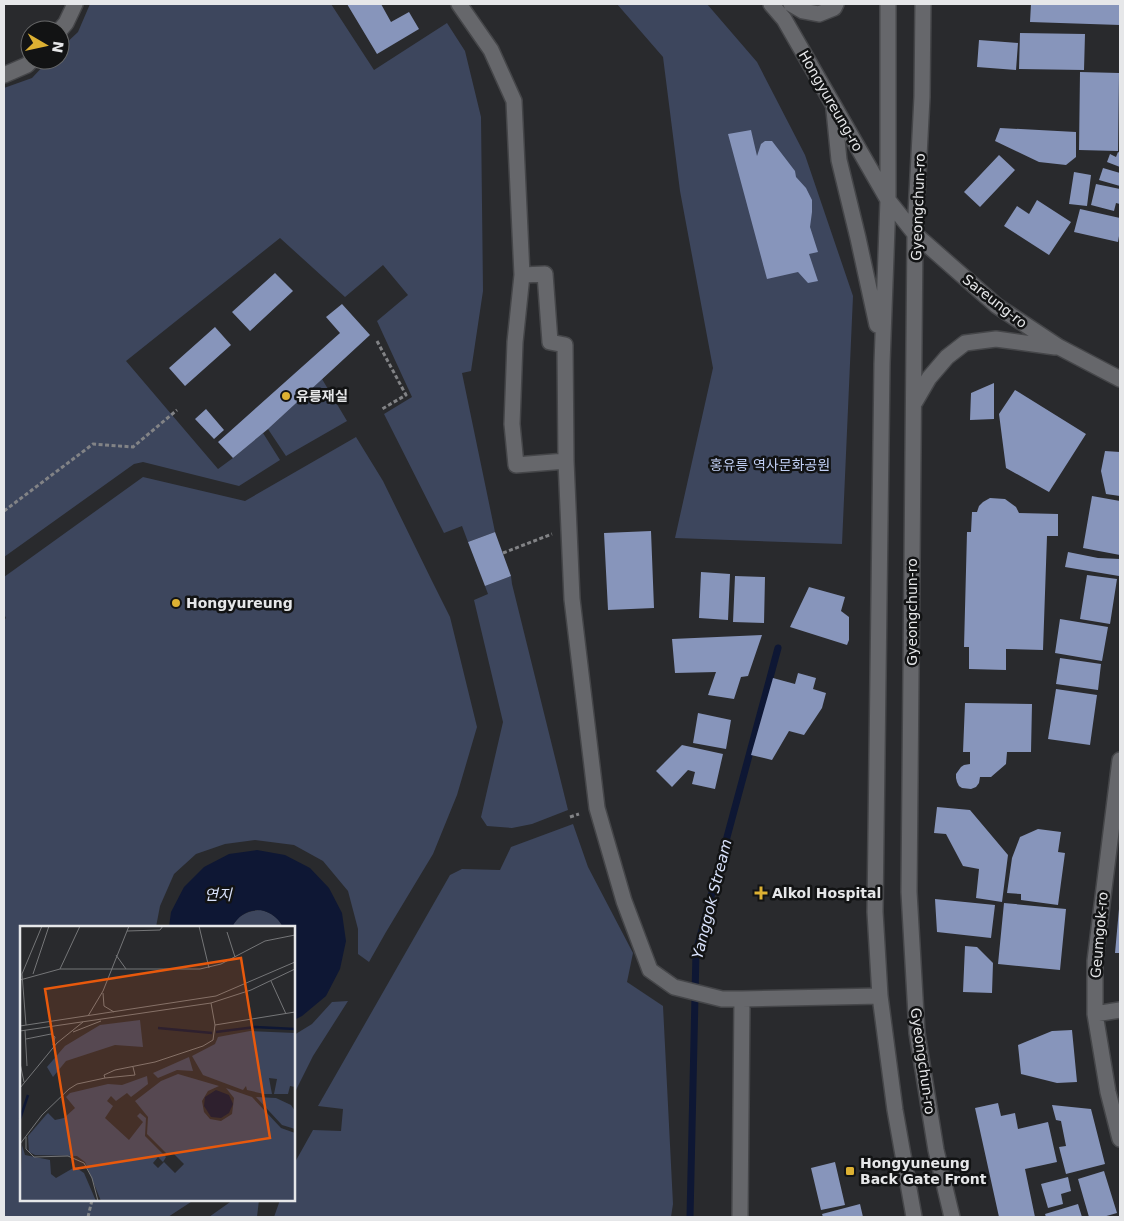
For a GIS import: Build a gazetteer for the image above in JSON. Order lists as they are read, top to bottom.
{
  "streets": {
    "street": [
      "Hongyureung-ro",
      "Gyeongchun-ro",
      "Sareung-ro",
      "Geumgok-ro"
    ]
  },
  "crossings": [
    ["Hongyureung-ro", "Sareung-ro"],
    ["Gyeongchun-ro", "Sareung-ro"]
  ],
  "water": ["연지", "Yanggok Stream"],
  "parks": ["홍유릉 역사문화공원"],
  "places": {
    "other": ["유릉재실", "Hongyureung"],
    "health": ["Alkol Hospital"],
    "transit": ["Hongyuneung Back Gate Front"]
  },
  "north": "right"
}
